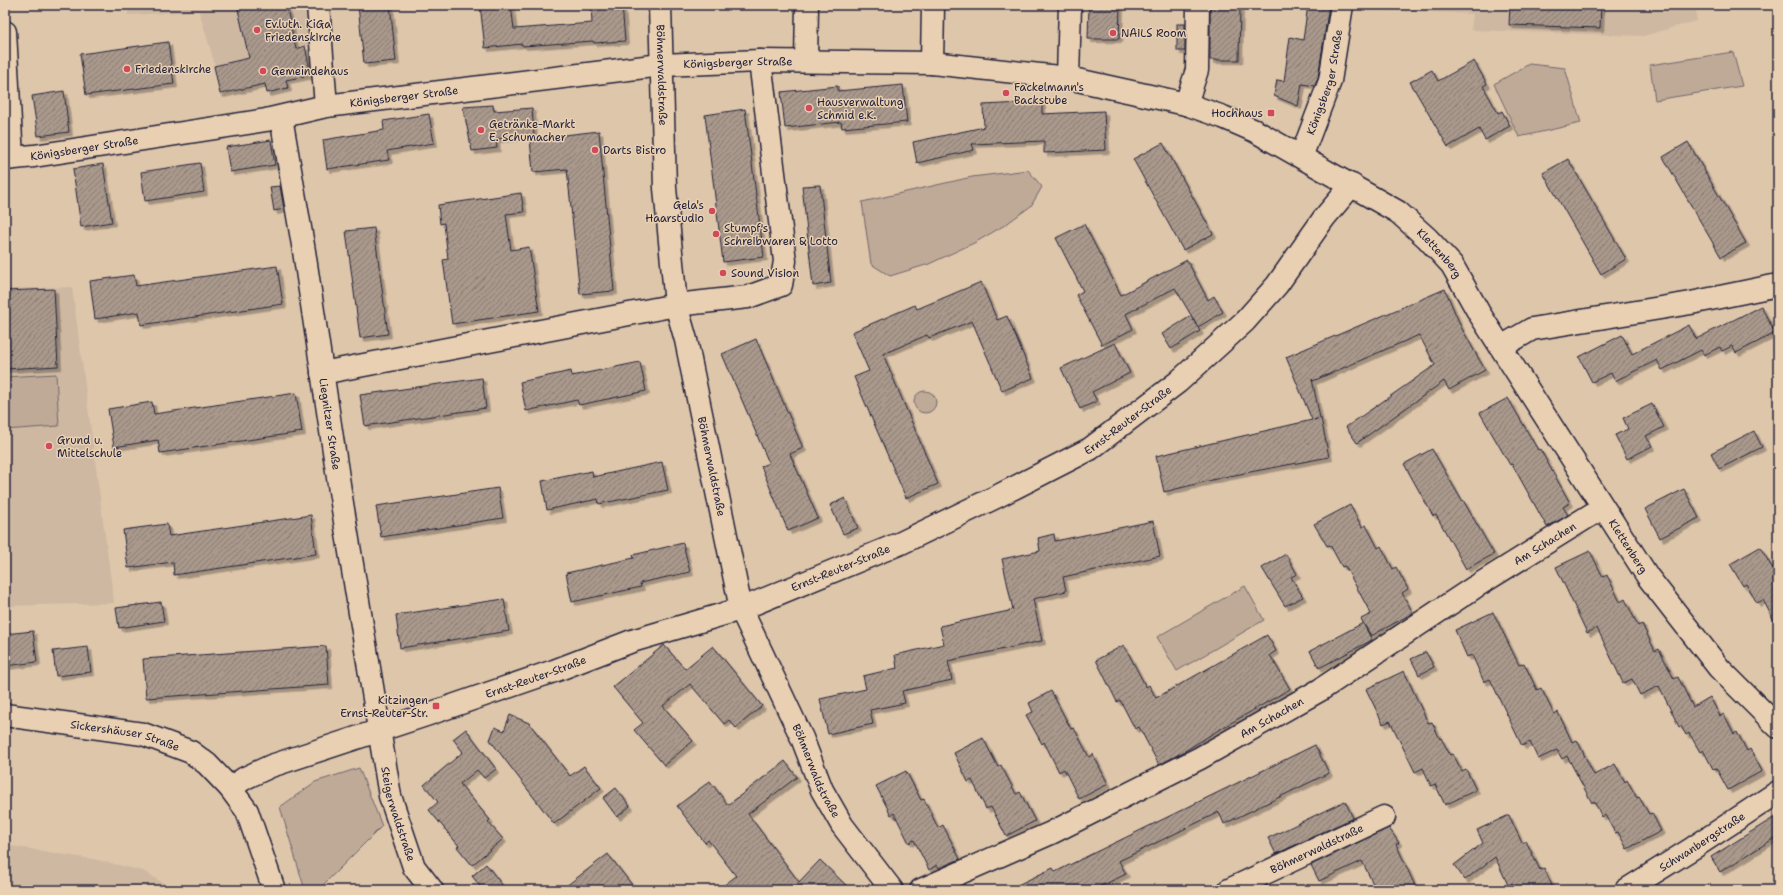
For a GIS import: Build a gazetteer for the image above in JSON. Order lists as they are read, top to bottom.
{
  "streets": {
    "street": [
      "Königsberger Straße",
      "Böhmerwaldstraße",
      "Klettenberg",
      "Ernst-Reuter-Straße",
      "Liegnitzer Straße",
      "Am Schachen",
      "Sickershäuser Straße",
      "Steigerwaldstraße",
      "Schwanbergstraße"
    ]
  },
  "crossings": [
    ["Königsberger Straße", "Böhmerwaldstraße"],
    ["Königsberger Straße", "Klettenberg"],
    ["Königsberger Straße", "Ernst-Reuter-Straße"],
    ["Königsberger Straße", "Liegnitzer Straße"],
    ["Böhmerwaldstraße", "Ernst-Reuter-Straße"],
    ["Klettenberg", "Ernst-Reuter-Straße"],
    ["Klettenberg", "Am Schachen"],
    ["Ernst-Reuter-Straße", "Liegnitzer Straße"],
    ["Ernst-Reuter-Straße", "Sickershäuser Straße"],
    ["Ernst-Reuter-Straße", "Steigerwaldstraße"],
    ["Liegnitzer Straße", "Steigerwaldstraße"]
  ],
  "places": {
    "other": [
      "Ev.luth. KiGa Friedenskirche",
      "NAiLS Room",
      "Friedenskirche",
      "Gemeindehaus",
      "Fackelmann's Backstube",
      "Hausverwaltung Schmid e.K.",
      "Getränke-Markt E. Schumacher",
      "Darts Bistro",
      "Gela's Haarstudio",
      "Stumpf's Schreibwaren & Lotto",
      "Sound Vision",
      "Grund u. Mittelschule"
    ],
    "transit": ["Hochhaus", "Kitzingen Ernst-Reuter-Str."]
  }
}
